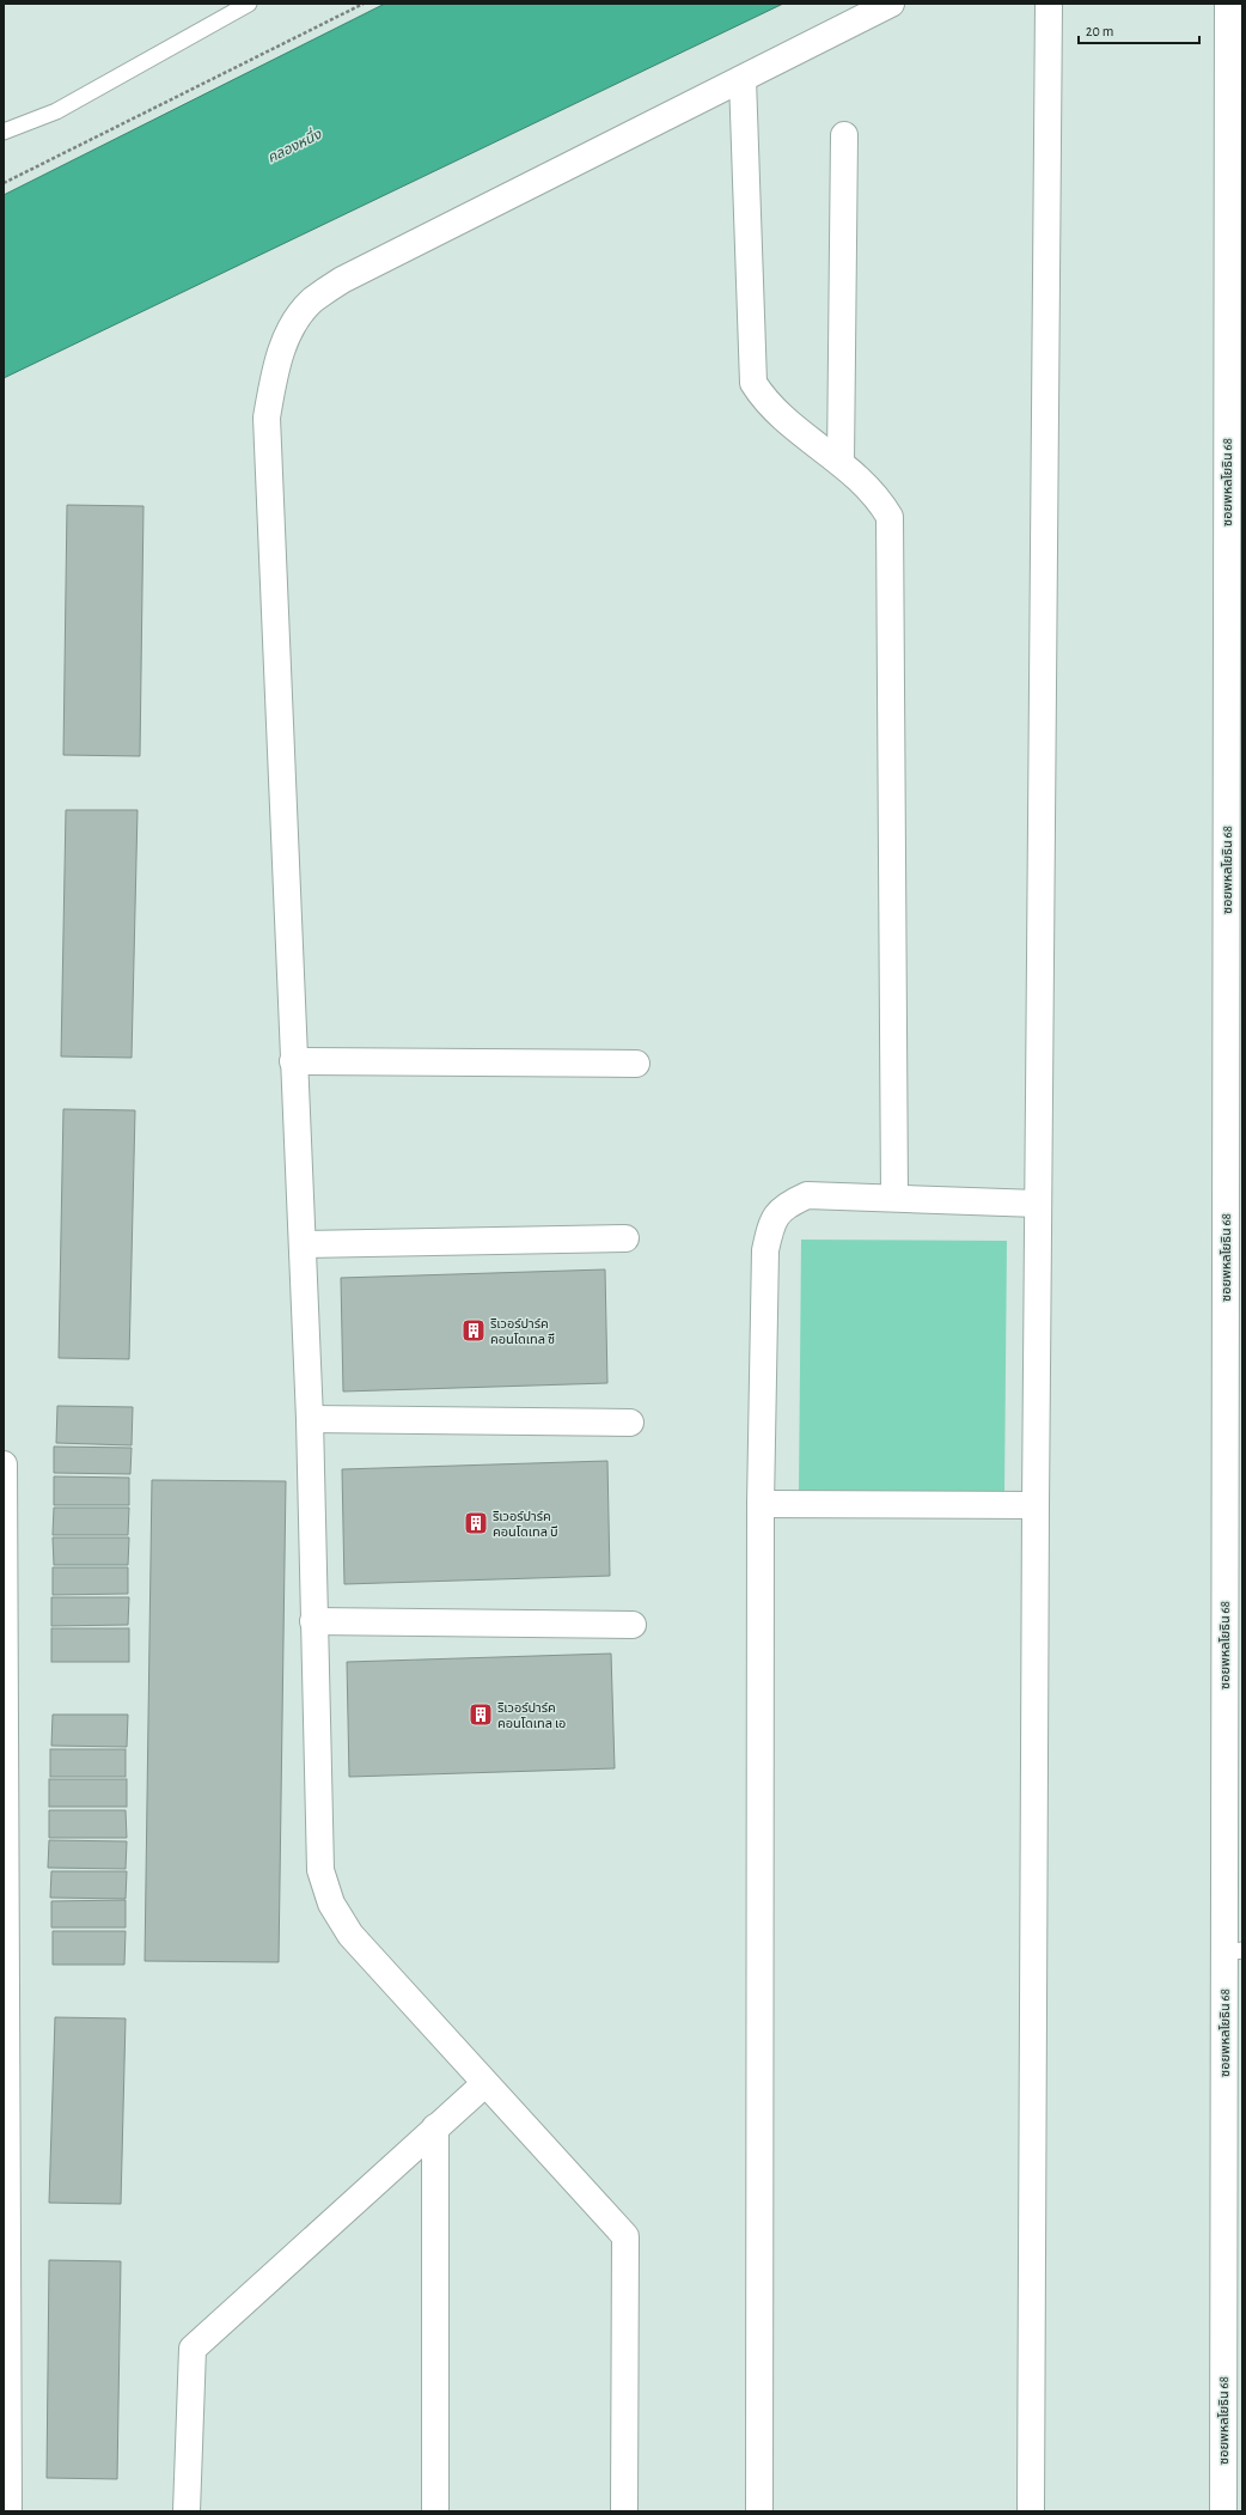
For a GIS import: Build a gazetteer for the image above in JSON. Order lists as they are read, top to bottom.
{
  "streets": {
    "street": ["ซอยพหลโยธิน 68"]
  },
  "water": ["คลองหนึ่ง"],
  "places": {
    "building": ["ริเวอร์ปาร์ค คอนโดเทล ซี", "ริเวอร์ปาร์ค คอนโดเทล บี", "ริเวอร์ปาร์ค คอนโดเทล เอ"]
  },
  "scale_bar": "20 m"
}
